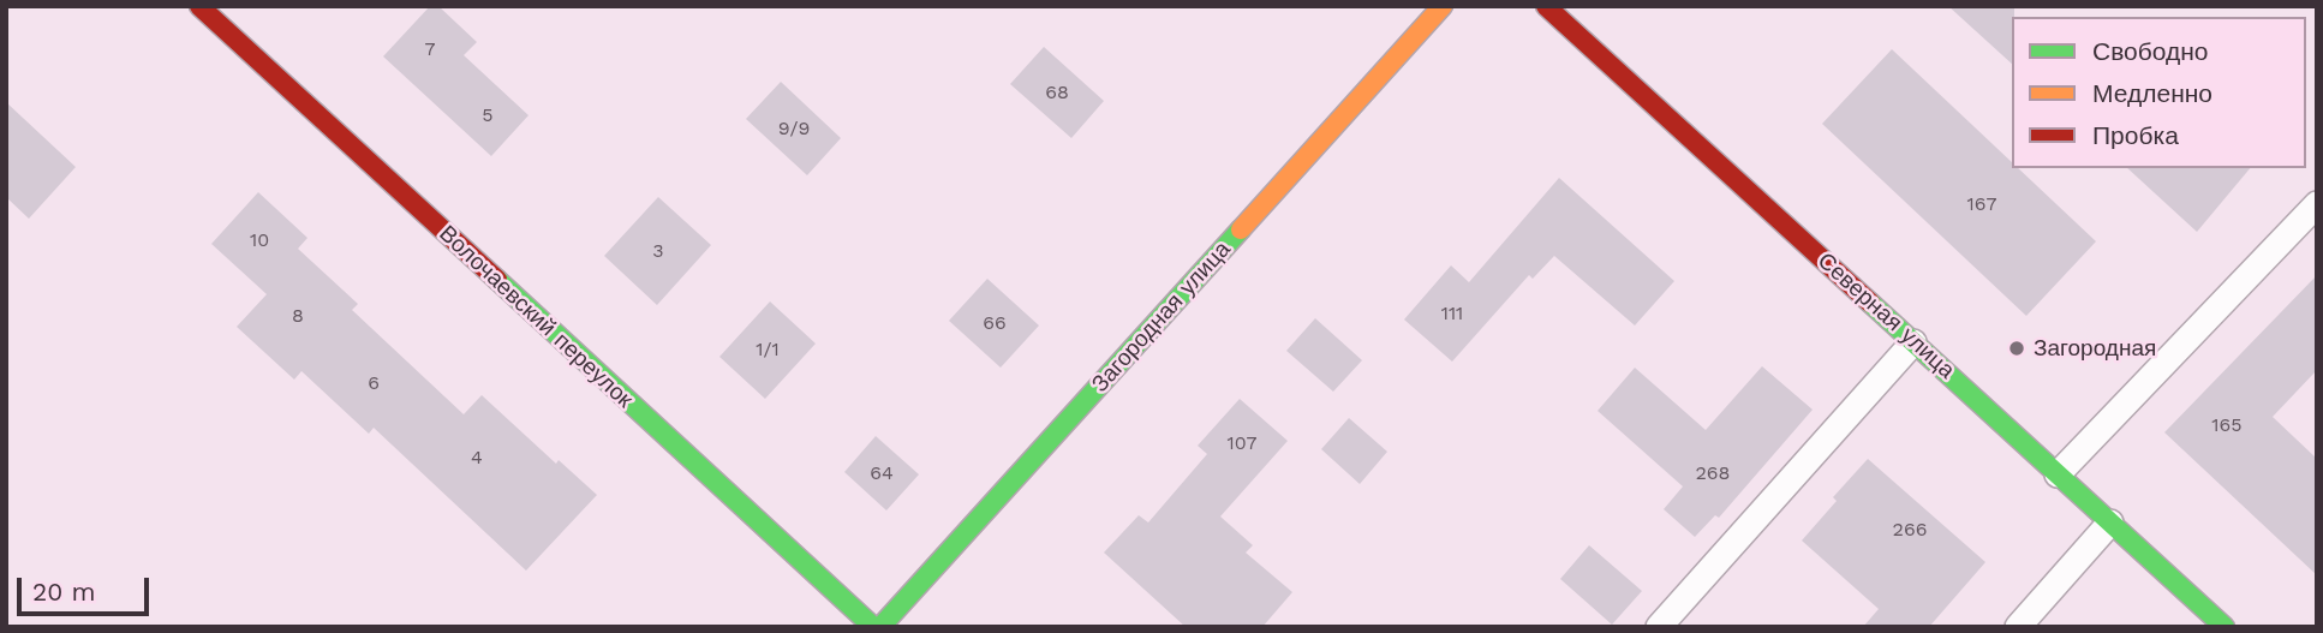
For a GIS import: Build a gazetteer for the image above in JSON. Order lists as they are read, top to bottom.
{
  "streets": {
    "street": ["Северная улица", "Волочаевский переулок", "Загородная улица"]
  },
  "places": ["Загородная"],
  "house_numbers": [
    "7",
    "68",
    "5",
    "9/9",
    "167",
    "10",
    "3",
    "111",
    "8",
    "66",
    "1/1",
    "6",
    "165",
    "107",
    "4",
    "64",
    "268",
    "266"
  ],
  "legend": ["Свободно", "Медленно", "Пробка"],
  "scale_bar": "20 m"
}
